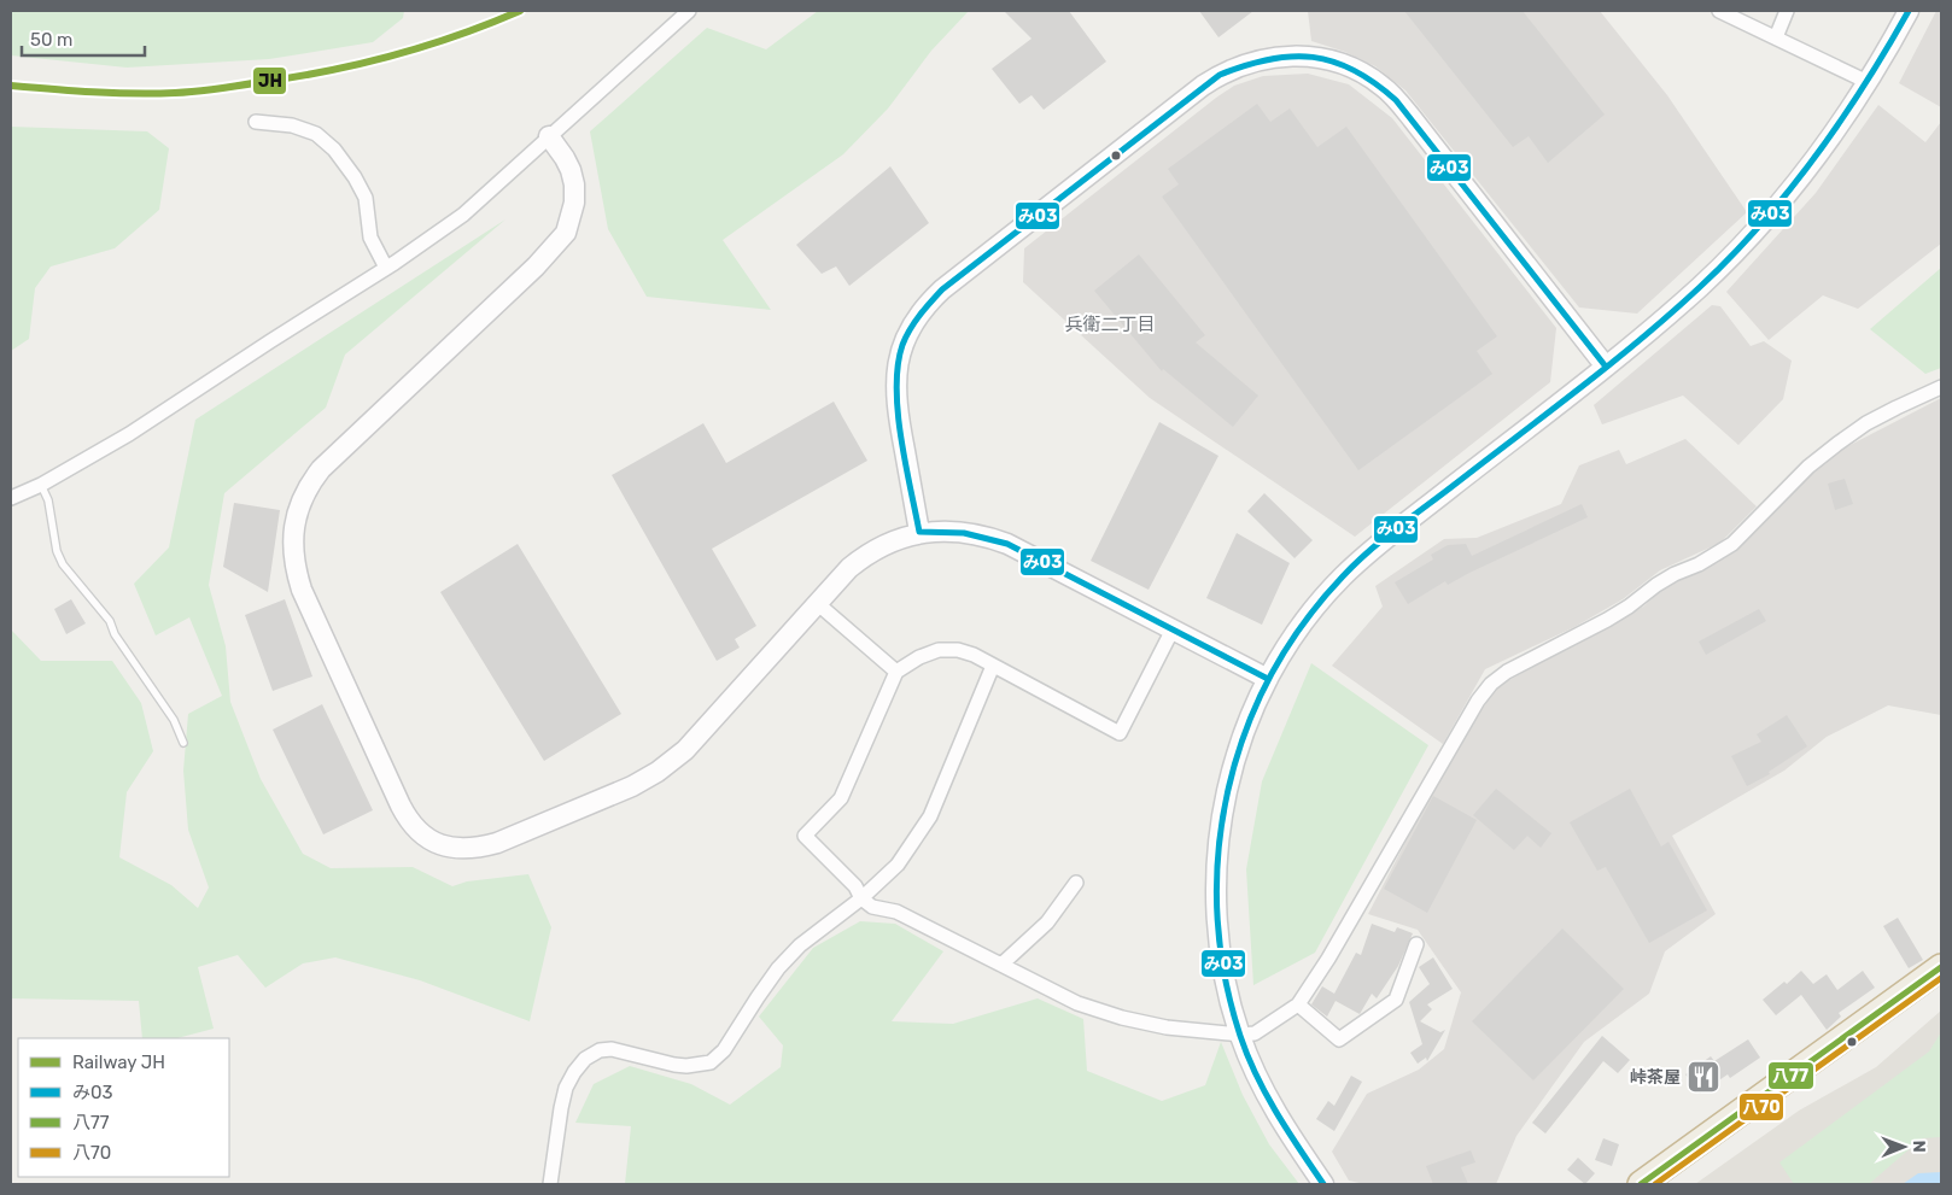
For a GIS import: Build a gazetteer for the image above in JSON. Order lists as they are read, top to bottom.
{
  "districts": ["兵衛二丁目"],
  "places": {
    "restaurant": ["峠茶屋"]
  },
  "lines": [
    "rail line JH",
    "transit line み03",
    "transit line 八77",
    "transit line 八70"
  ],
  "legend": [
    "Railway JH",
    "み03",
    "八77",
    "八70"
  ],
  "scale_bar": "50 m",
  "north": "right"
}
